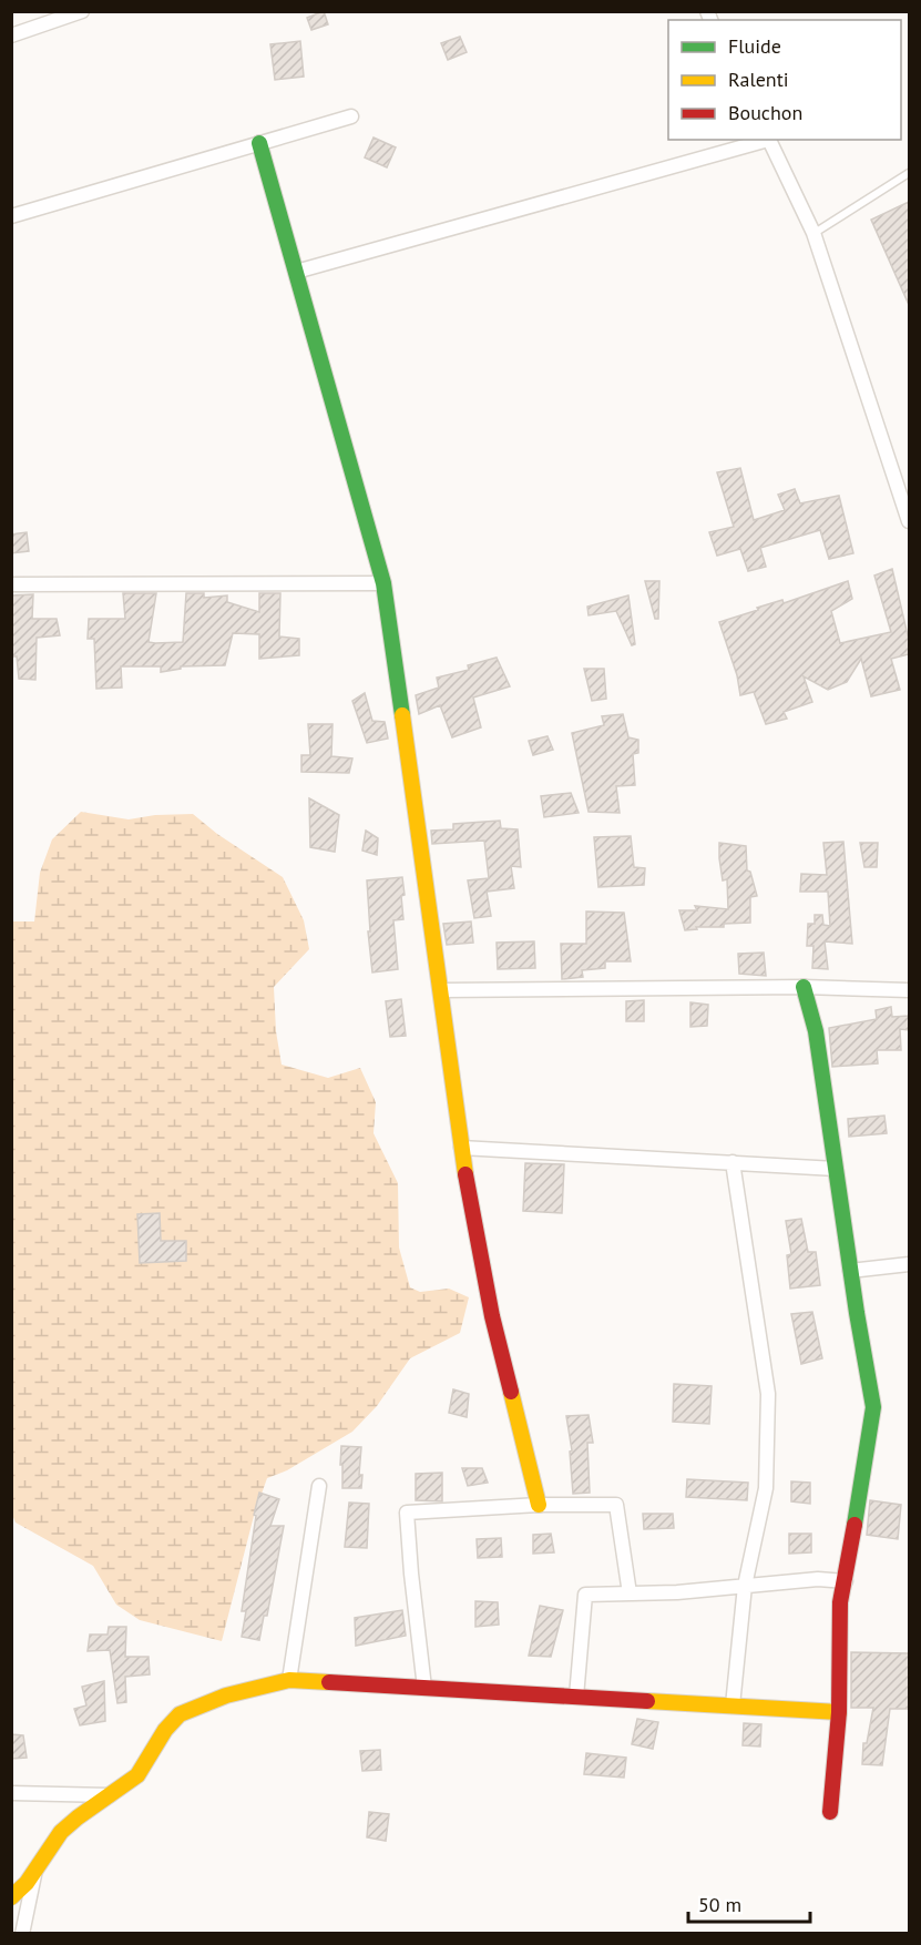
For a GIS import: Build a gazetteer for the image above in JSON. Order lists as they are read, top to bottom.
{
  "legend": ["Fluide", "Ralenti", "Bouchon"],
  "scale_bar": "50 m"
}
